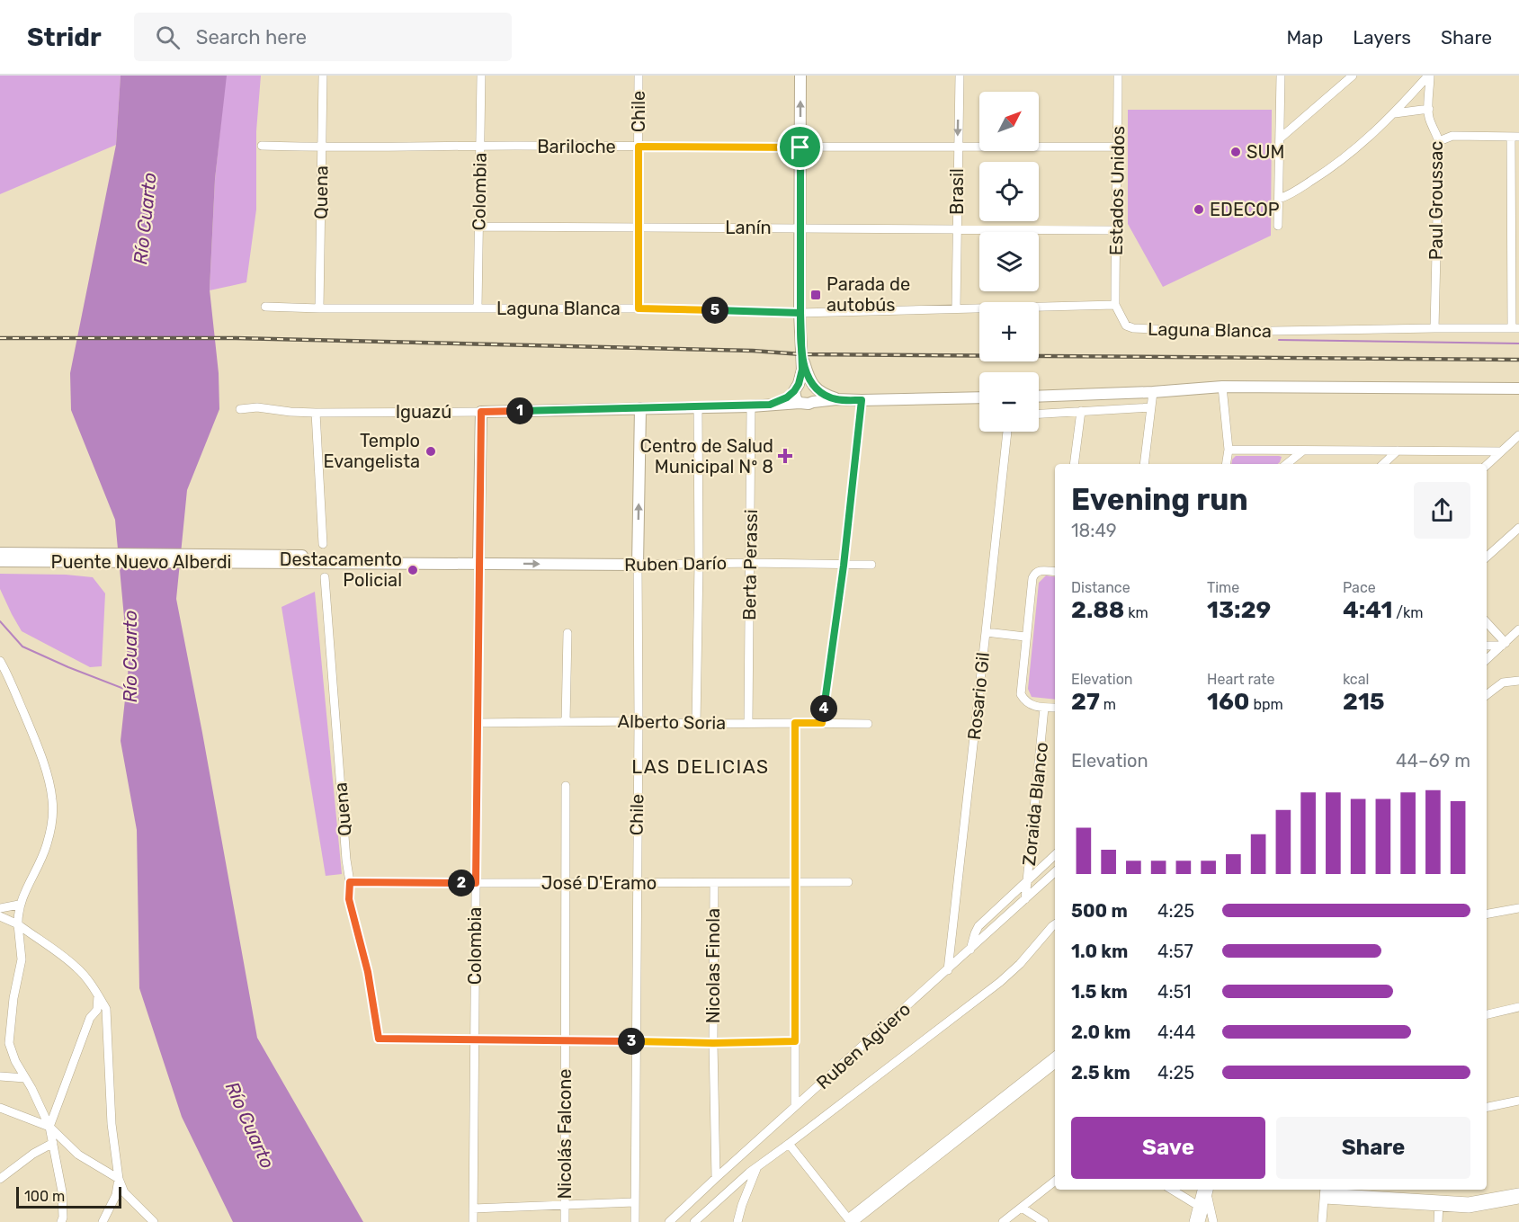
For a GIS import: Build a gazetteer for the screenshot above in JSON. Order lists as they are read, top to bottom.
{
  "streets": {
    "main road": [
      "Chile",
      "Colombia",
      "Iguazú",
      "Puente Nuevo Alberdi",
      "Ruben Darío"
    ],
    "street": [
      "Bariloche",
      "Estados Unidos",
      "Brasil",
      "Quena",
      "Paul Groussac",
      "Lanín",
      "Laguna Blanca",
      "Berta Perassi",
      "Rosario Gil",
      "Alberto Soria",
      "Zoraida Blanco",
      "José D'Eramo",
      "Nicolas Finola",
      "Ruben Agüero",
      "Nicolás Falcone"
    ]
  },
  "crossings": [
    ["Chile", "Bariloche"],
    ["Chile", "Lanín"],
    ["Chile", "Laguna Blanca"],
    ["Chile", "Iguazú"],
    ["Chile", "Ruben Darío"],
    ["Chile", "Alberto Soria"],
    ["Chile", "José D'Eramo"],
    ["Bariloche", "Estados Unidos"],
    ["Bariloche", "Colombia"],
    ["Bariloche", "Brasil"],
    ["Bariloche", "Quena"],
    ["Estados Unidos", "Lanín"],
    ["Estados Unidos", "Laguna Blanca"],
    ["Colombia", "Quena"],
    ["Colombia", "Lanín"],
    ["Colombia", "Laguna Blanca"],
    ["Colombia", "Iguazú"],
    ["Colombia", "Ruben Darío"],
    ["Colombia", "Alberto Soria"],
    ["Colombia", "José D'Eramo"],
    ["Brasil", "Lanín"],
    ["Brasil", "Laguna Blanca"],
    ["Quena", "Laguna Blanca"],
    ["Quena", "José D'Eramo"],
    ["Paul Groussac", "Laguna Blanca"],
    ["Iguazú", "Berta Perassi"],
    ["Puente Nuevo Alberdi", "Ruben Darío"],
    ["Ruben Darío", "Berta Perassi"],
    ["Berta Perassi", "Alberto Soria"],
    ["Rosario Gil", "Ruben Agüero"],
    ["Zoraida Blanco", "Ruben Agüero"],
    ["José D'Eramo", "Nicolas Finola"],
    ["José D'Eramo", "Nicolás Falcone"],
    ["Nicolas Finola", "Ruben Agüero"]
  ],
  "districts": ["LAS DELICIAS"],
  "water": ["Río Cuarto"],
  "places": {
    "other": [
      "SUM",
      "EDECOP",
      "Templo Evangelista",
      "Destacamento Policial"
    ],
    "transit": ["Parada de autobús"],
    "health": ["Centro de Salud Municipal Nº 8"]
  },
  "scale_bar": "100 m",
  "north": "top right",
  "page": {
    "header": "Stridr",
    "search": "Search here",
    "nav": ["Map", "Layers", "Share"],
    "map_buttons": ["+", "−"],
    "pins": [
      "5",
      "1",
      "4",
      "2",
      "3"
    ],
    "heading": ["Evening run", "18:49"],
    "stats": [
      ["Distance", "2.88 km"],
      ["Time", "13:29"],
      ["Pace", "4:41 /km"],
      ["Elevation", "27 m"],
      ["Heart rate", "160 bpm"],
      ["kcal", "215"]
    ],
    "chart": ["Elevation", "44–69 m"],
    "list": [
      {
        "name": "500 m",
        "note": "4:25"
      },
      {
        "name": "1.0 km",
        "note": "4:57"
      },
      {
        "name": "1.5 km",
        "note": "4:51"
      },
      {
        "name": "2.0 km",
        "note": "4:44"
      },
      {
        "name": "2.5 km",
        "note": "4:25"
      }
    ],
    "buttons": ["Save", "Share"],
    "scale": "100 m"
  }
}
